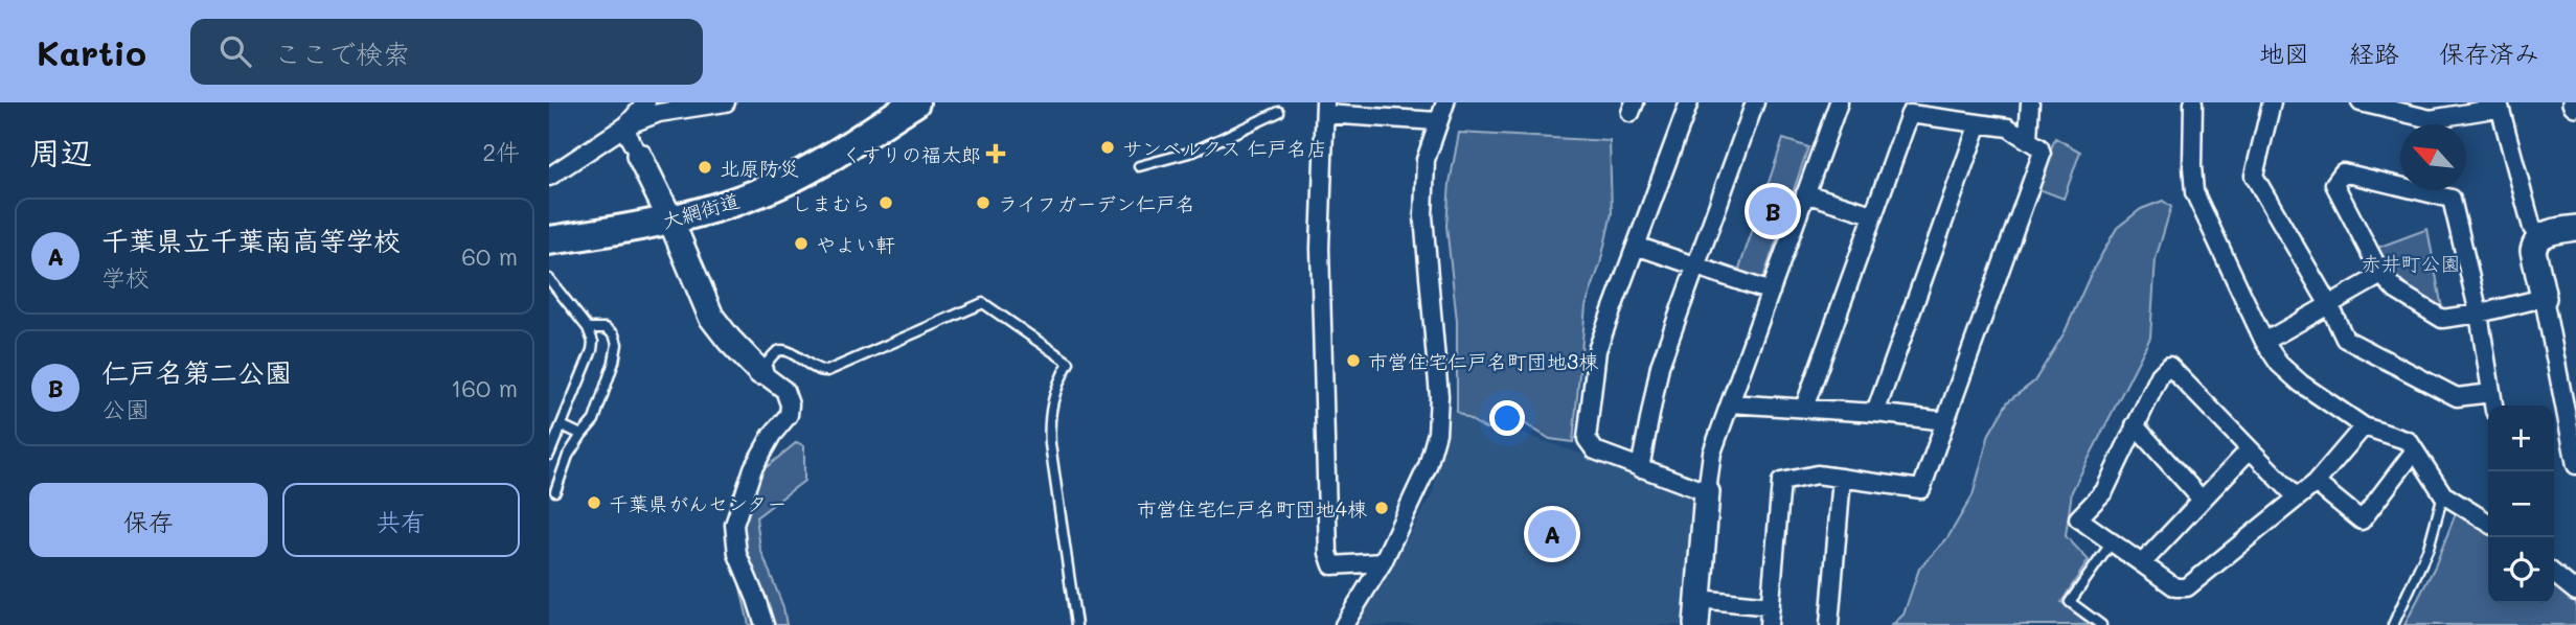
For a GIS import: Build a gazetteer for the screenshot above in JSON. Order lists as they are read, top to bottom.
{
  "streets": {
    "main road": ["大網街道"]
  },
  "parks": ["赤井町公園"],
  "places": {
    "other": [
      "サンベルクス 仁戸名店",
      "北原防災",
      "しまむら",
      "ライフガーデン仁戸名",
      "やよい軒",
      "市営住宅仁戸名町団地3棟",
      "千葉県がんセンター",
      "市営住宅仁戸名町団地4棟"
    ],
    "health": ["くすりの福太郎"]
  },
  "north": "top left",
  "page": {
    "header": "Kartio",
    "search": "ここで検索",
    "nav": ["地図", "経路", "保存済み"],
    "heading": ["周辺", "2件"],
    "pins": ["B", "A"],
    "list": [
      {
        "mark": "A",
        "name": "千葉県立千葉南高等学校",
        "note": "学校",
        "value": "60 m"
      },
      {
        "mark": "B",
        "name": "仁戸名第二公園",
        "note": "公園",
        "value": "160 m"
      }
    ],
    "map_buttons": ["+", "−"],
    "buttons": ["保存", "共有"]
  }
}
